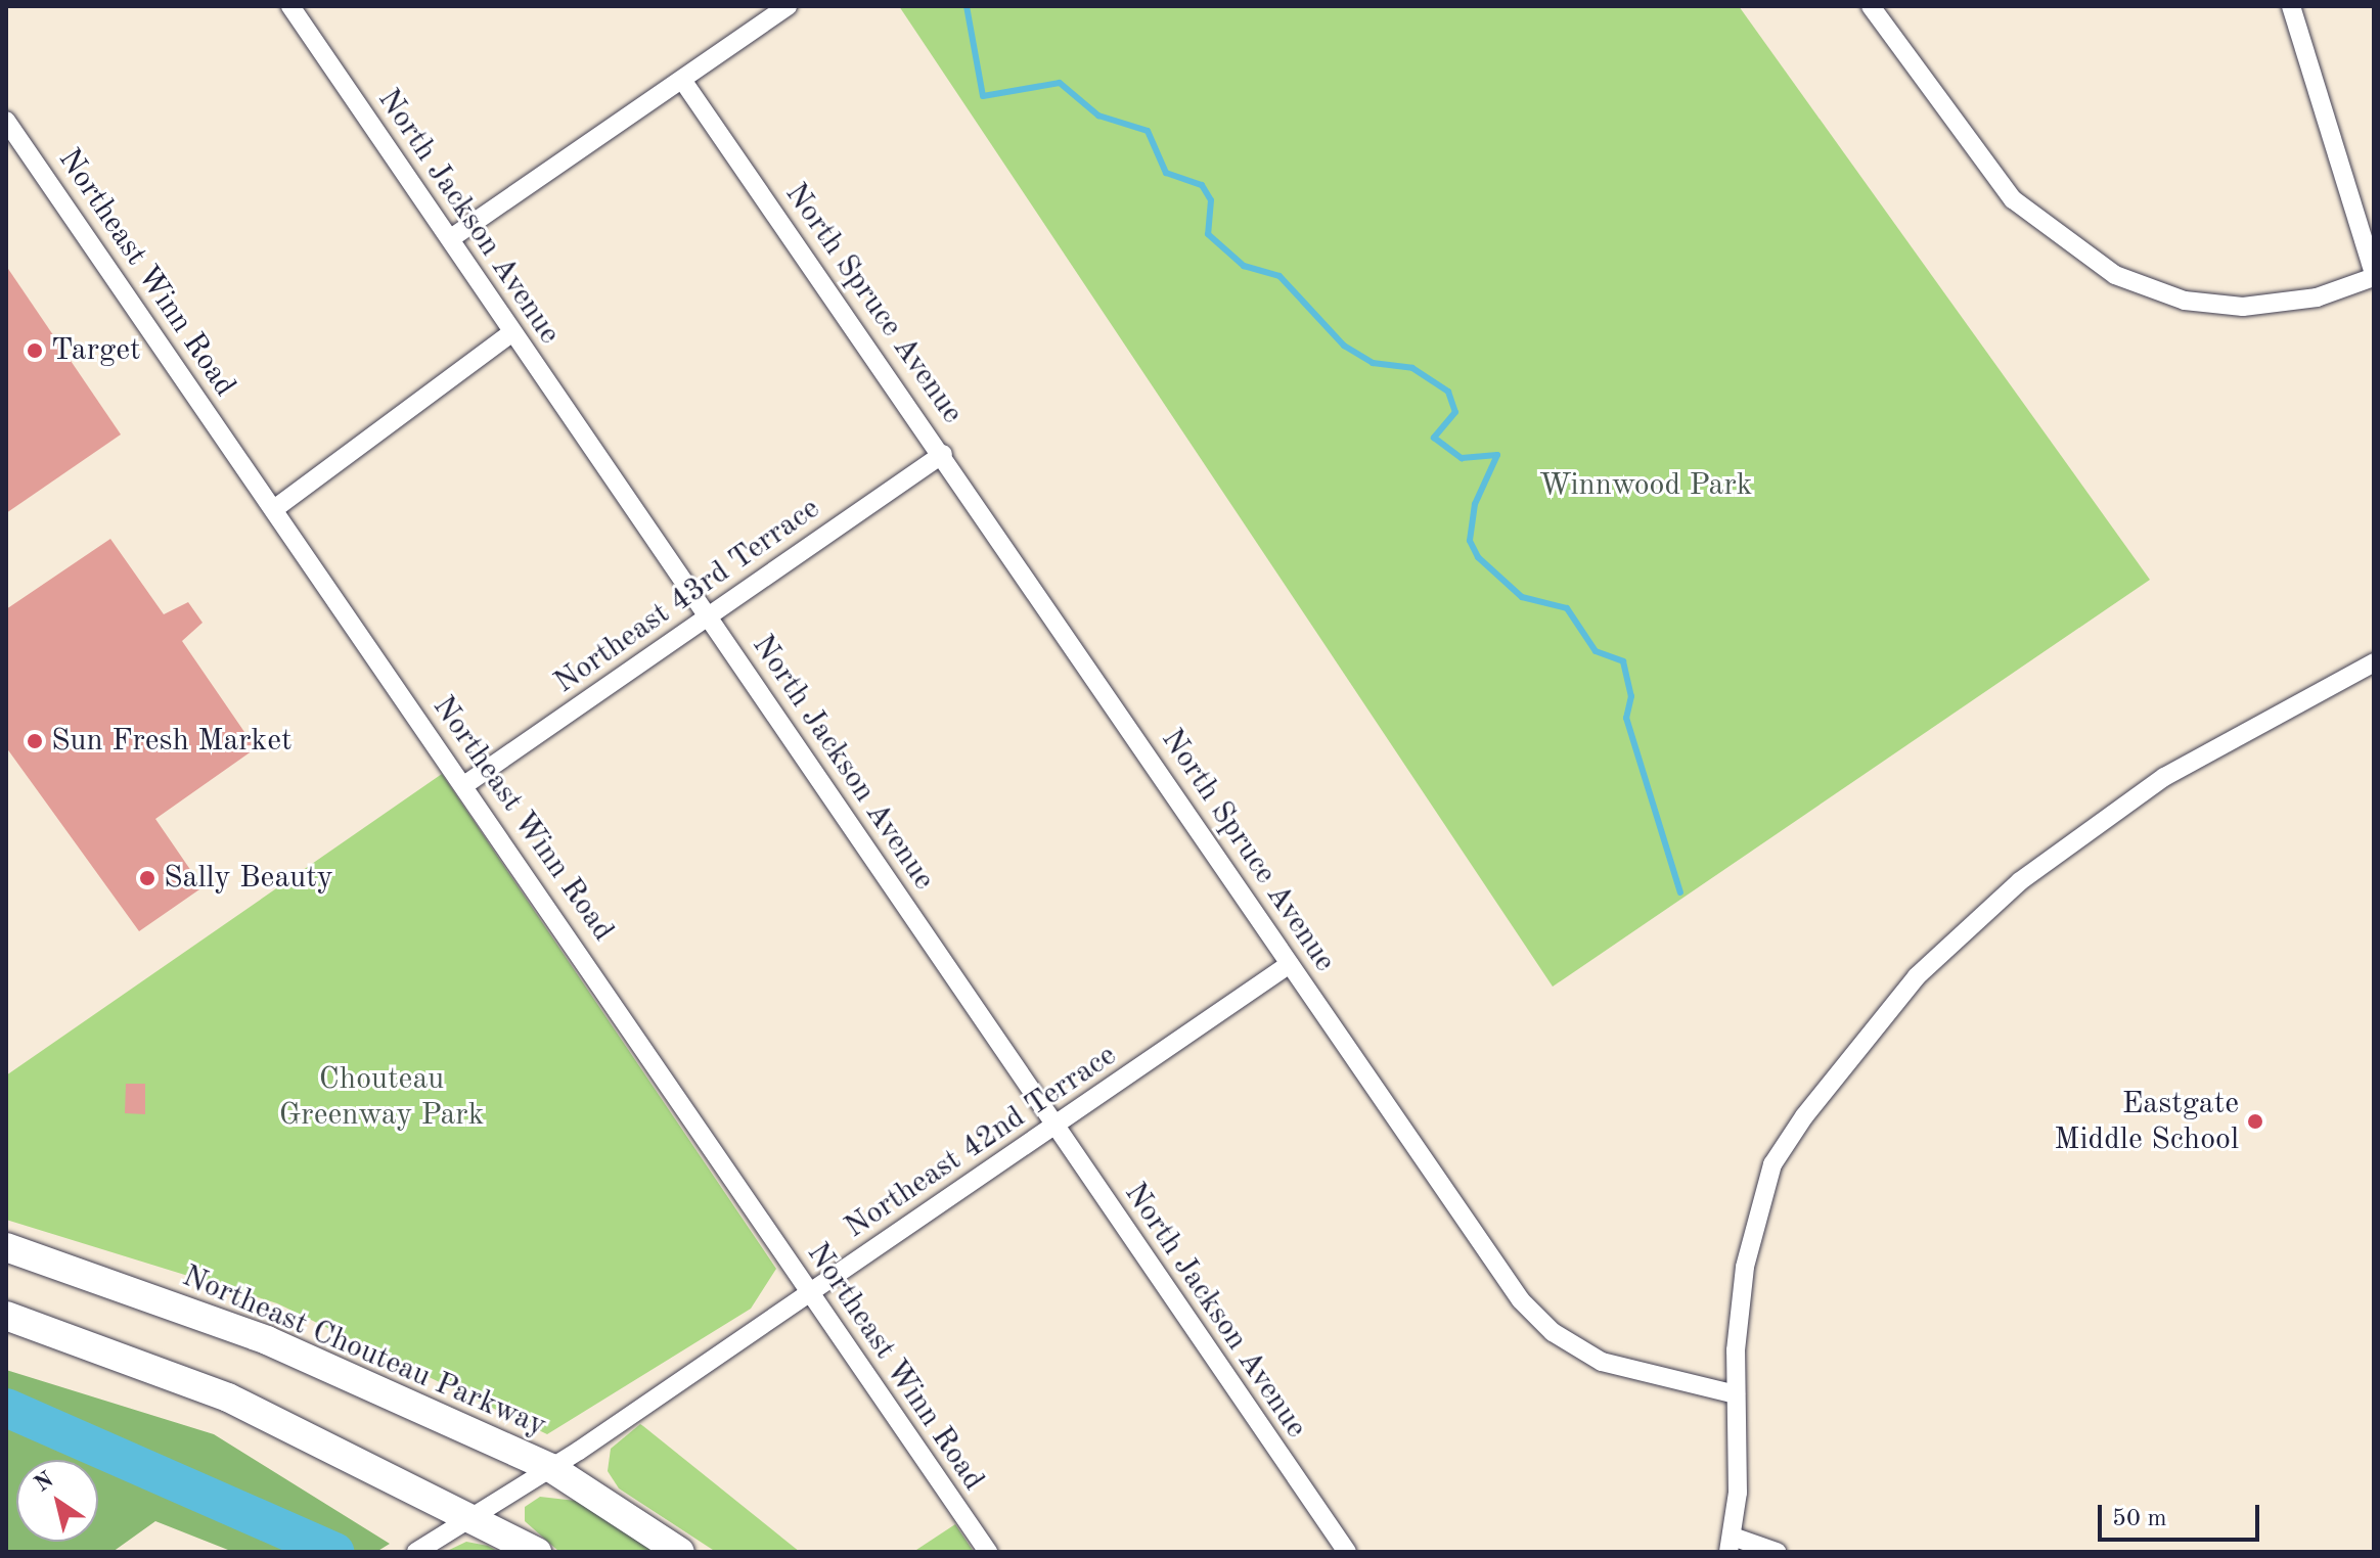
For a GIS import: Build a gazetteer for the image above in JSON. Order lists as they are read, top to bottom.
{
  "streets": {
    "main road": ["Northeast Chouteau Parkway"],
    "street": [
      "North Jackson Avenue",
      "Northeast Winn Road",
      "North Spruce Avenue",
      "Northeast 43rd Terrace",
      "Northeast 42nd Terrace"
    ]
  },
  "crossings": [
    ["North Jackson Avenue", "Northeast 43rd Terrace"],
    ["North Jackson Avenue", "Northeast 42nd Terrace"],
    ["Northeast Winn Road", "Northeast 43rd Terrace"],
    ["Northeast Winn Road", "Northeast 42nd Terrace"],
    ["North Spruce Avenue", "Northeast 43rd Terrace"],
    ["North Spruce Avenue", "Northeast 42nd Terrace"],
    ["Northeast 42nd Terrace", "Northeast Chouteau Parkway"]
  ],
  "parks": ["Winnwood Park", "Chouteau Greenway Park"],
  "places": [
    "Target",
    "Sun Fresh Market",
    "Sally Beauty",
    "Eastgate Middle School"
  ],
  "scale_bar": "50 m",
  "north": "top left"
}
